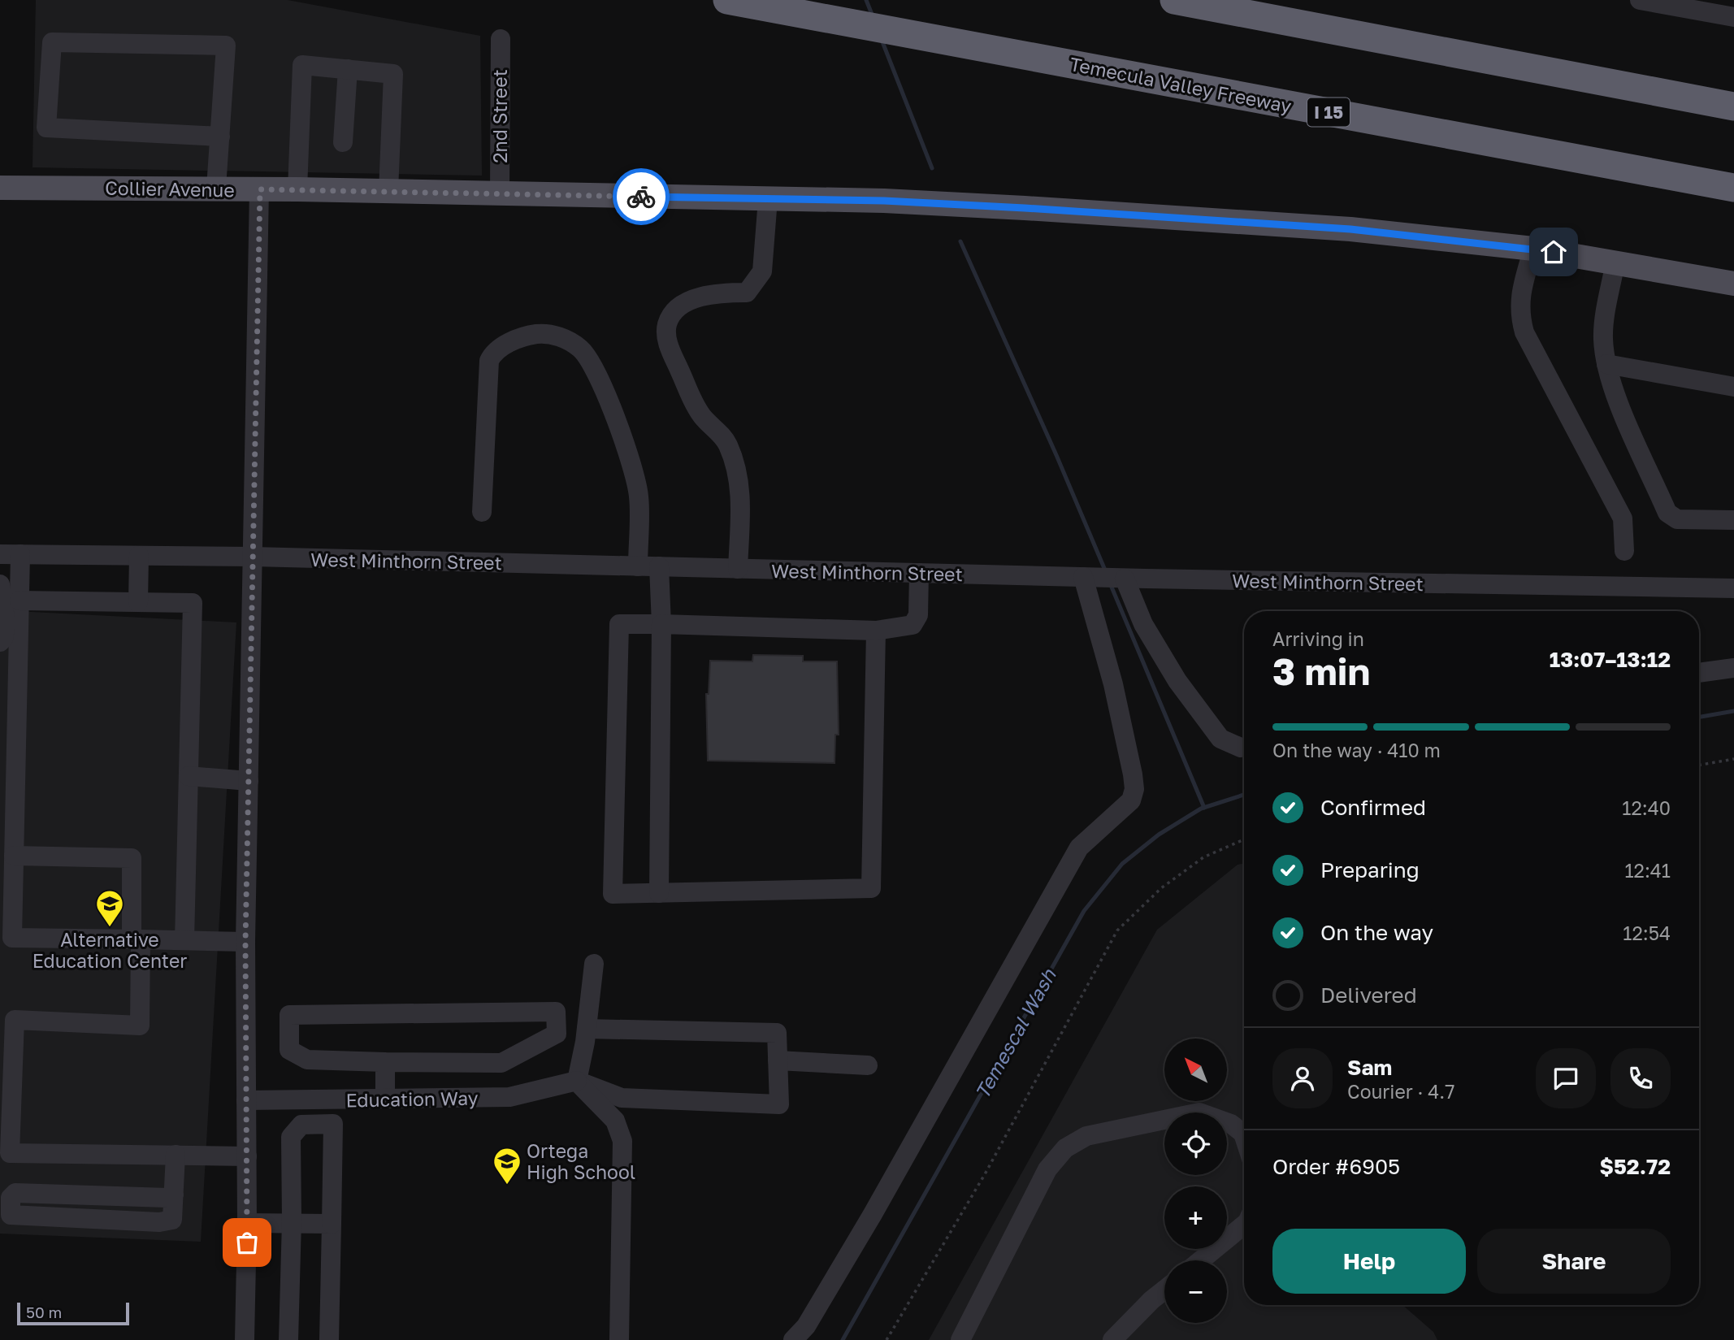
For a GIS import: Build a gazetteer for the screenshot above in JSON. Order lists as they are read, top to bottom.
{
  "streets": {
    "highway": ["Temecula Valley Freeway", "I 15"],
    "main road": ["Collier Avenue"],
    "street": ["2nd Street", "West Minthorn Street", "Education Way"]
  },
  "crossings": [
    ["2nd Street", "Collier Avenue"]
  ],
  "water": ["Temescal Wash"],
  "places": {
    "school or university": ["Alternative Education Center", "Ortega High School"]
  },
  "scale_bar": "50 m",
  "north": "top left",
  "page": {
    "heading": ["3 min", "Arriving in", "13:07–13:12"],
    "panel": [
      "Sam",
      "Courier · 4.7",
      "Order #6905",
      "$52.72"
    ],
    "bar": "On the way · 410 m",
    "list": [
      ["Confirmed", "12:40"],
      ["Preparing", "12:41"],
      ["On the way", "12:54"],
      "Delivered"
    ],
    "map_buttons": ["+", "−"],
    "buttons": ["Help", "Share"],
    "scale": "50 m"
  }
}
